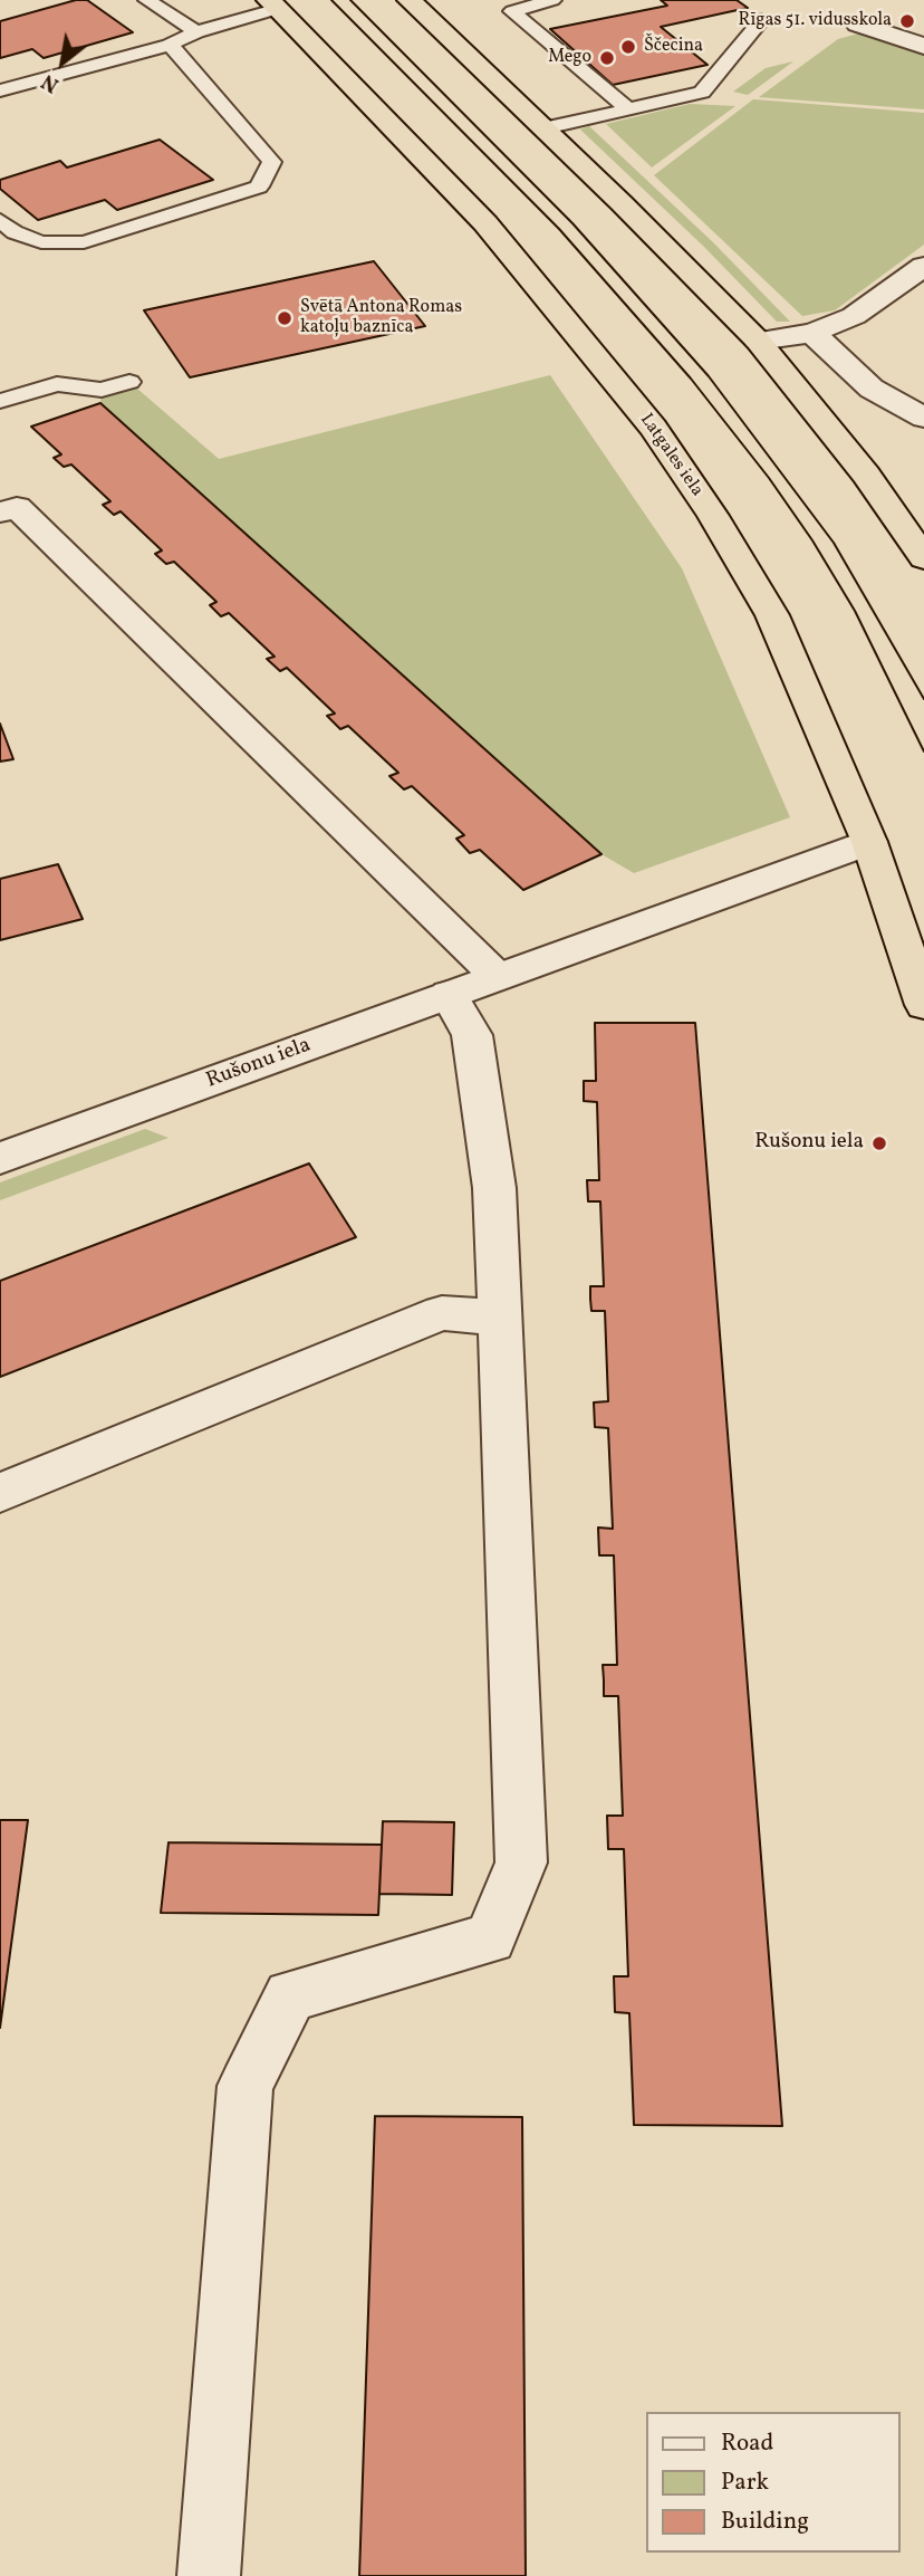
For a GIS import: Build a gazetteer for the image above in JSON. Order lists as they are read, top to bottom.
{
  "streets": {
    "highway": ["Latgales iela"],
    "street": ["Rušonu iela"]
  },
  "crossings": [
    ["Latgales iela", "Rušonu iela"]
  ],
  "places": [
    "Rīgas 51. vidusskola",
    "Ščecina",
    "Mego",
    "Svētā Antona Romas katoļu baznīca",
    "Rušonu iela"
  ],
  "legend": ["Road", "Park", "Building"],
  "north": "bottom left"
}
